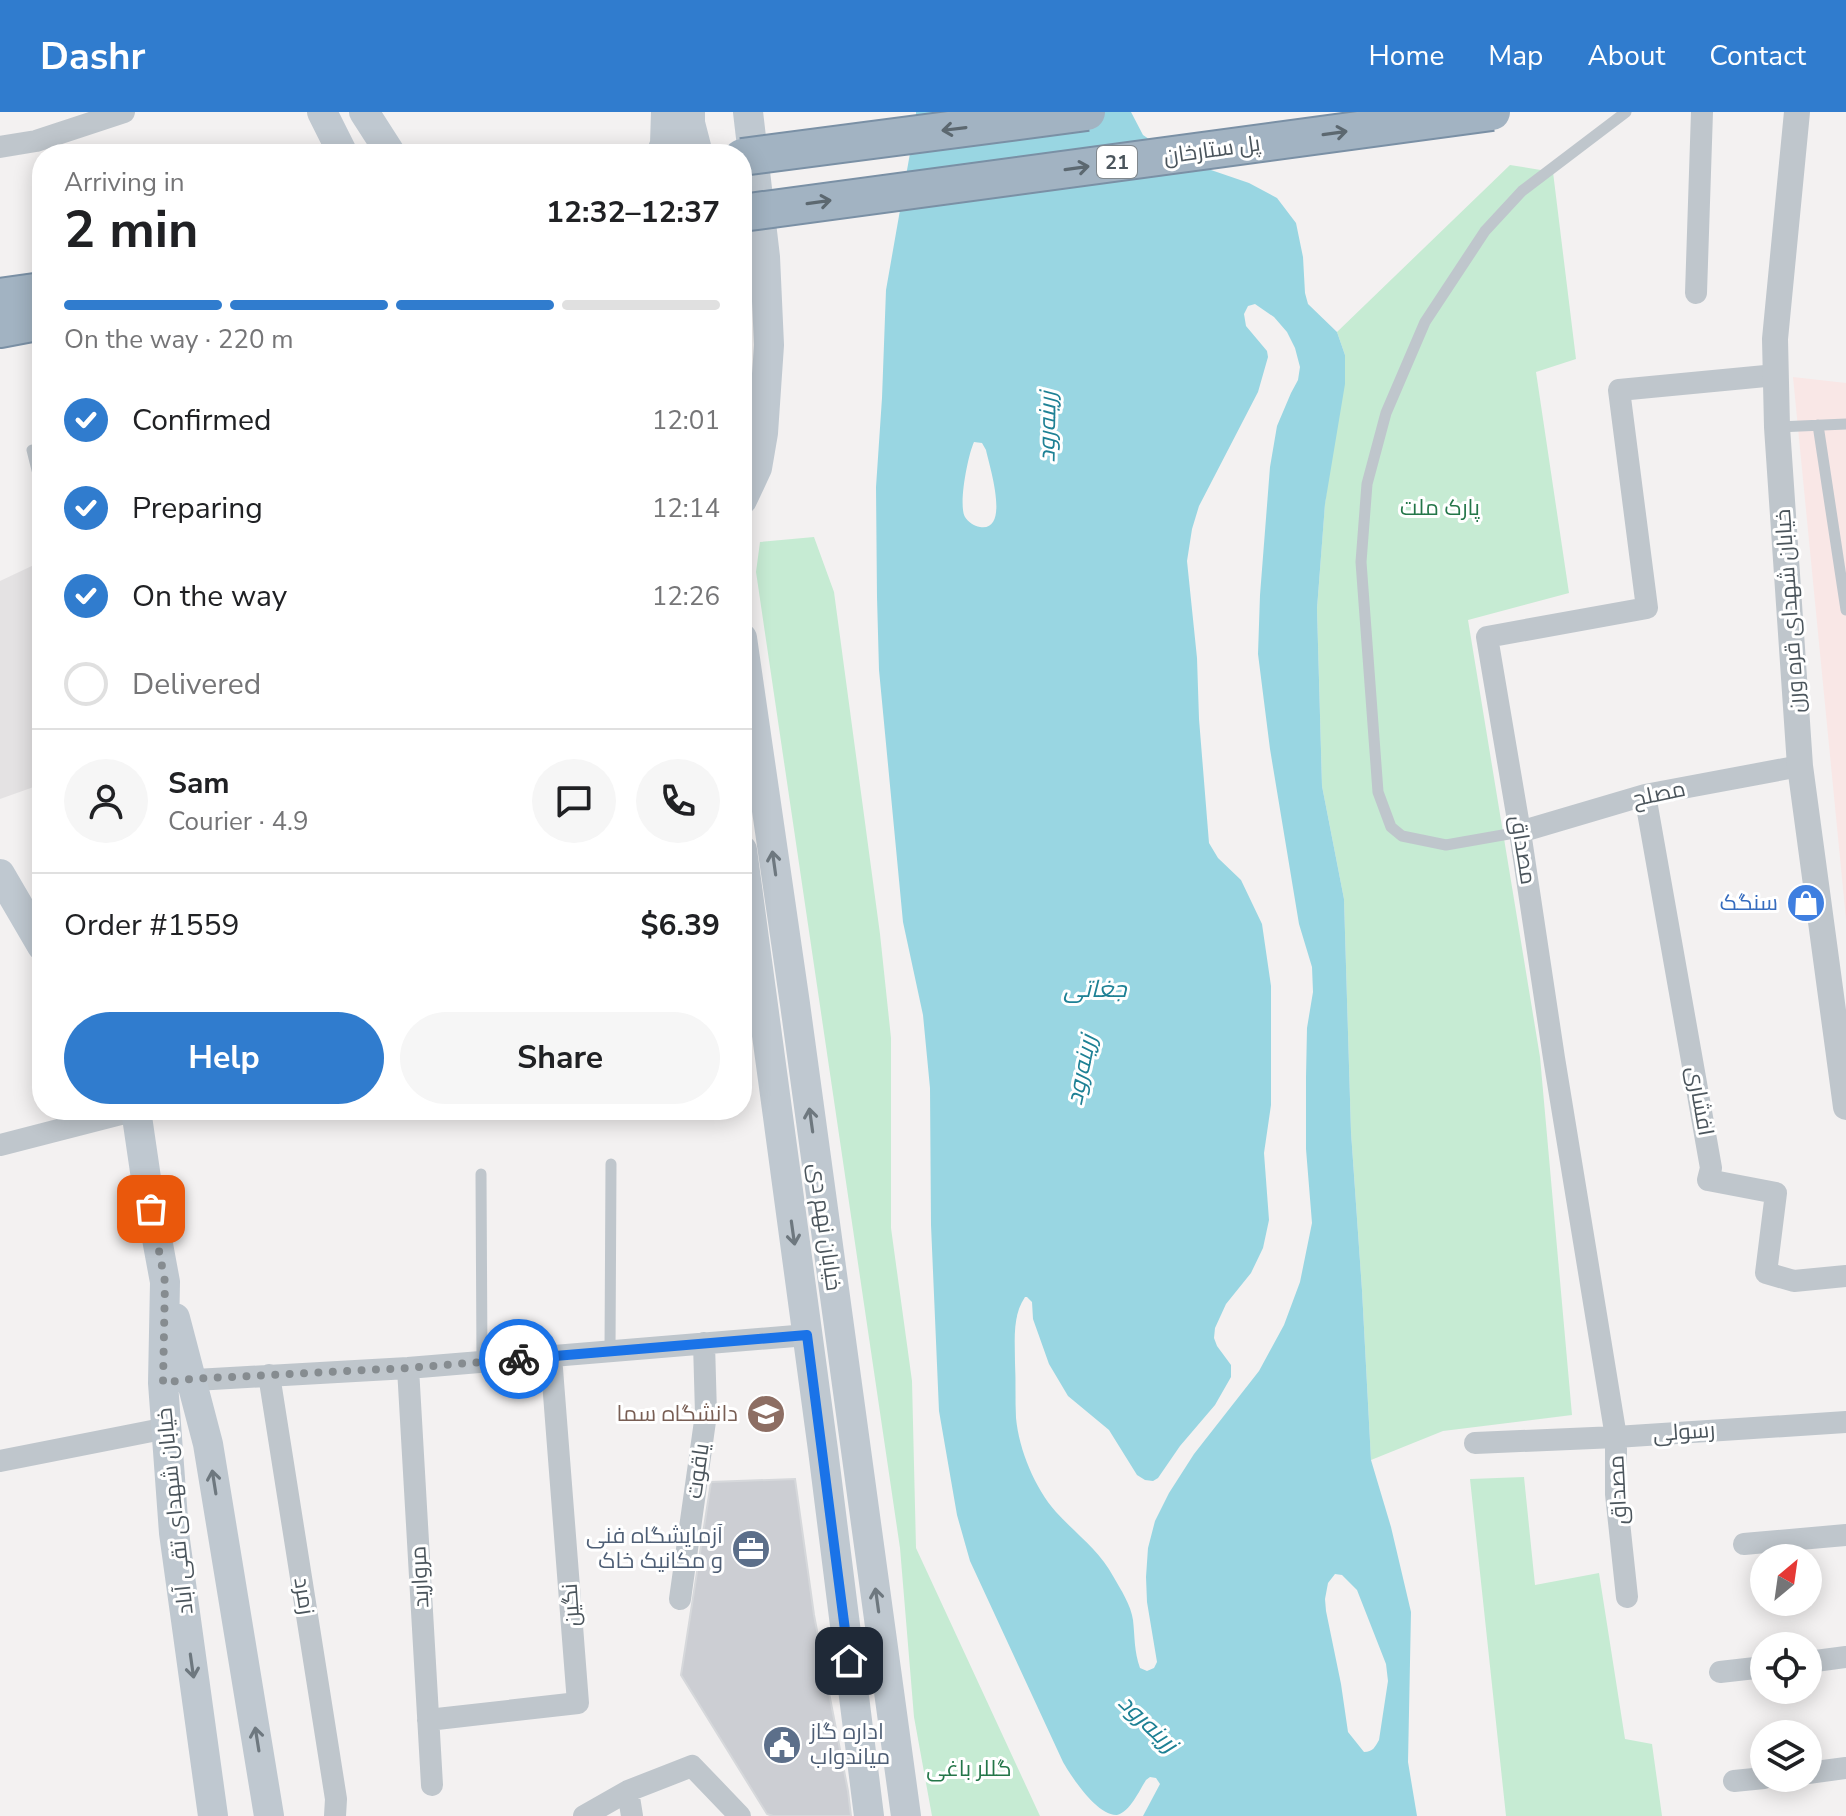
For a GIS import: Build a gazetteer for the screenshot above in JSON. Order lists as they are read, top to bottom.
{
  "streets": {
    "highway": ["پل ستارخان", "21"],
    "main road": ["خیابان نهم دی", "خیابان شهدای تقی آباد"],
    "street": [
      "خیابان شهدای قره ورن",
      "مصلح",
      "مصداق",
      "افشاری",
      "رسولی",
      "یاقوت",
      "مروارید",
      "زمرد",
      "نگین"
    ]
  },
  "crossings": [
    ["خیابان شهدای قره ورن", "مصلح"],
    ["خیابان شهدای قره ورن", "مصداق"],
    ["مصلح", "مصداق"],
    ["مصلح", "افشاری"],
    ["مصداق", "رسولی"],
    ["مروارید", "نگین"]
  ],
  "water": ["زرینه‌رود", "جغاتی"],
  "parks": ["پارک ملت", "گللر باغی"],
  "places": {
    "shop": ["سنگک"],
    "school or university": ["دانشگاه سما"],
    "office": ["آزمایشگاه فنی و مکانیک خاک"],
    "public building": ["اداره گاز میاندواب"]
  },
  "north": "top right",
  "page": {
    "header": "Dashr",
    "nav": [
      "Home",
      "Map",
      "About",
      "Contact"
    ],
    "heading": ["2 min", "Arriving in", "12:32–12:37"],
    "panel": [
      "Sam",
      "Courier · 4.9",
      "Order #1559",
      "$6.39"
    ],
    "bar": "On the way · 220 m",
    "list": [
      ["Confirmed", "12:01"],
      ["Preparing", "12:14"],
      ["On the way", "12:26"],
      "Delivered"
    ],
    "buttons": ["Help", "Share"]
  }
}
